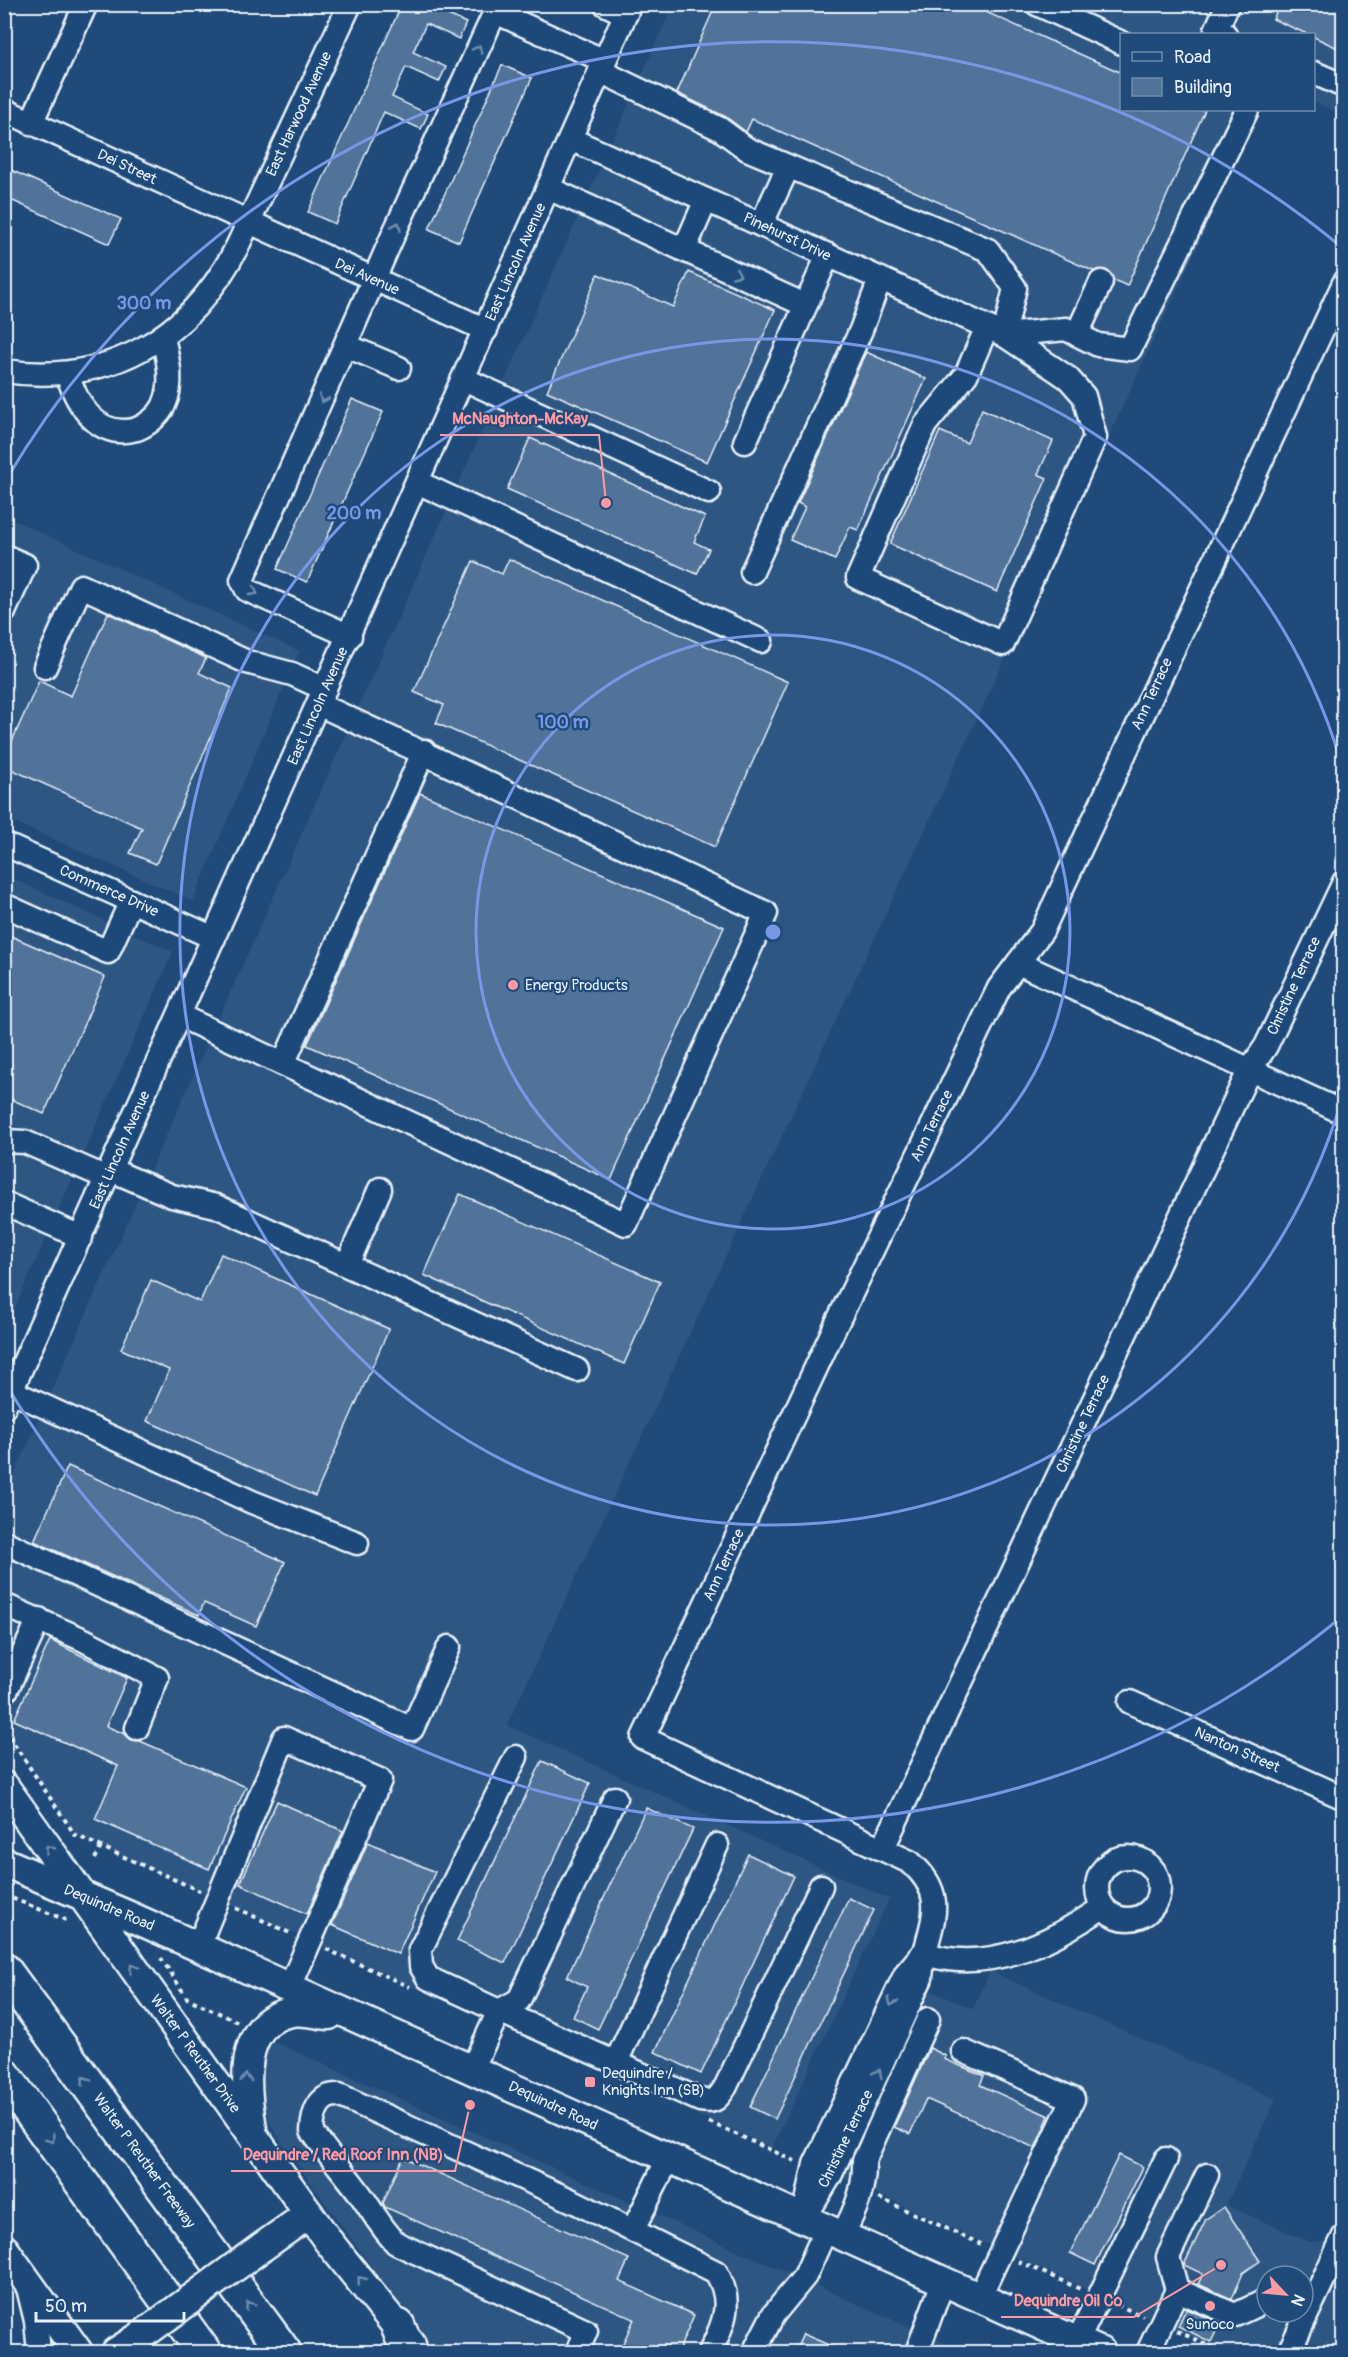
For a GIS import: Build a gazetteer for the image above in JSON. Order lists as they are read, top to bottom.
{
  "streets": {
    "highway": ["Walter P Reuther Freeway"],
    "main road": ["Dequindre Road", "Walter P Reuther Drive"],
    "street": [
      "East Harwood Avenue",
      "Dei Street",
      "Pinehurst Drive",
      "East Lincoln Avenue",
      "Dei Avenue",
      "Ann Terrace",
      "Commerce Drive",
      "Christine Terrace",
      "Nanton Street"
    ]
  },
  "crossings": [
    ["East Harwood Avenue", "Dei Street"],
    ["East Harwood Avenue", "Dei Avenue"],
    ["Dei Street", "Dei Avenue"],
    ["Pinehurst Drive", "East Lincoln Avenue"],
    ["East Lincoln Avenue", "Dei Avenue"],
    ["East Lincoln Avenue", "Commerce Drive"],
    ["Ann Terrace", "Christine Terrace"],
    ["Christine Terrace", "Dequindre Road"],
    ["Dequindre Road", "Walter P Reuther Drive"]
  ],
  "one_way": ["Walter P Reuther Drive"],
  "places": {
    "other": [
      "McNaughton-McKay",
      "Energy Products",
      "Dequindre / Red Roof Inn (NB)",
      "Dequindre Oil Co",
      "Sunoco"
    ],
    "transit": ["Dequindre / Knights Inn (SB)"]
  },
  "legend": ["Road", "Building"],
  "scale_bar": "50 m",
  "north": "bottom right",
  "rings": ["300 m", "200 m", "100 m"]
}
